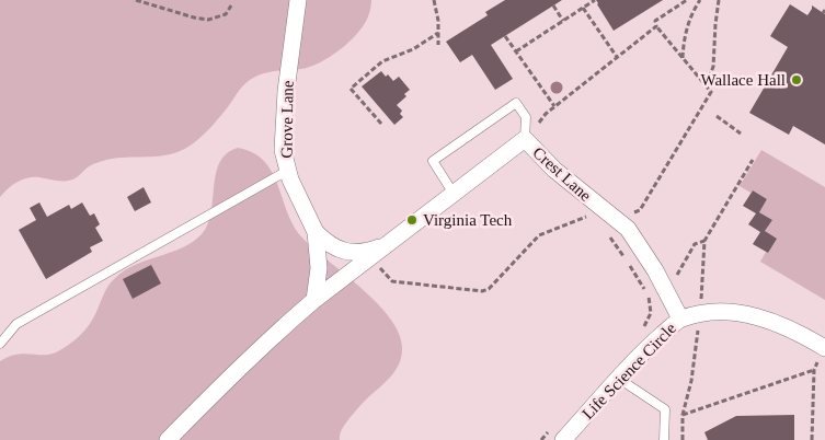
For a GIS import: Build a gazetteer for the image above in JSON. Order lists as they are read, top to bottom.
{
  "streets": {
    "street": ["Grove Lane", "Crest Lane", "Life Science Circle"]
  },
  "crossings": [
    ["Grove Lane", "Crest Lane"],
    ["Crest Lane", "Life Science Circle"]
  ],
  "places": ["Wallace Hall", "Virginia Tech"]
}
